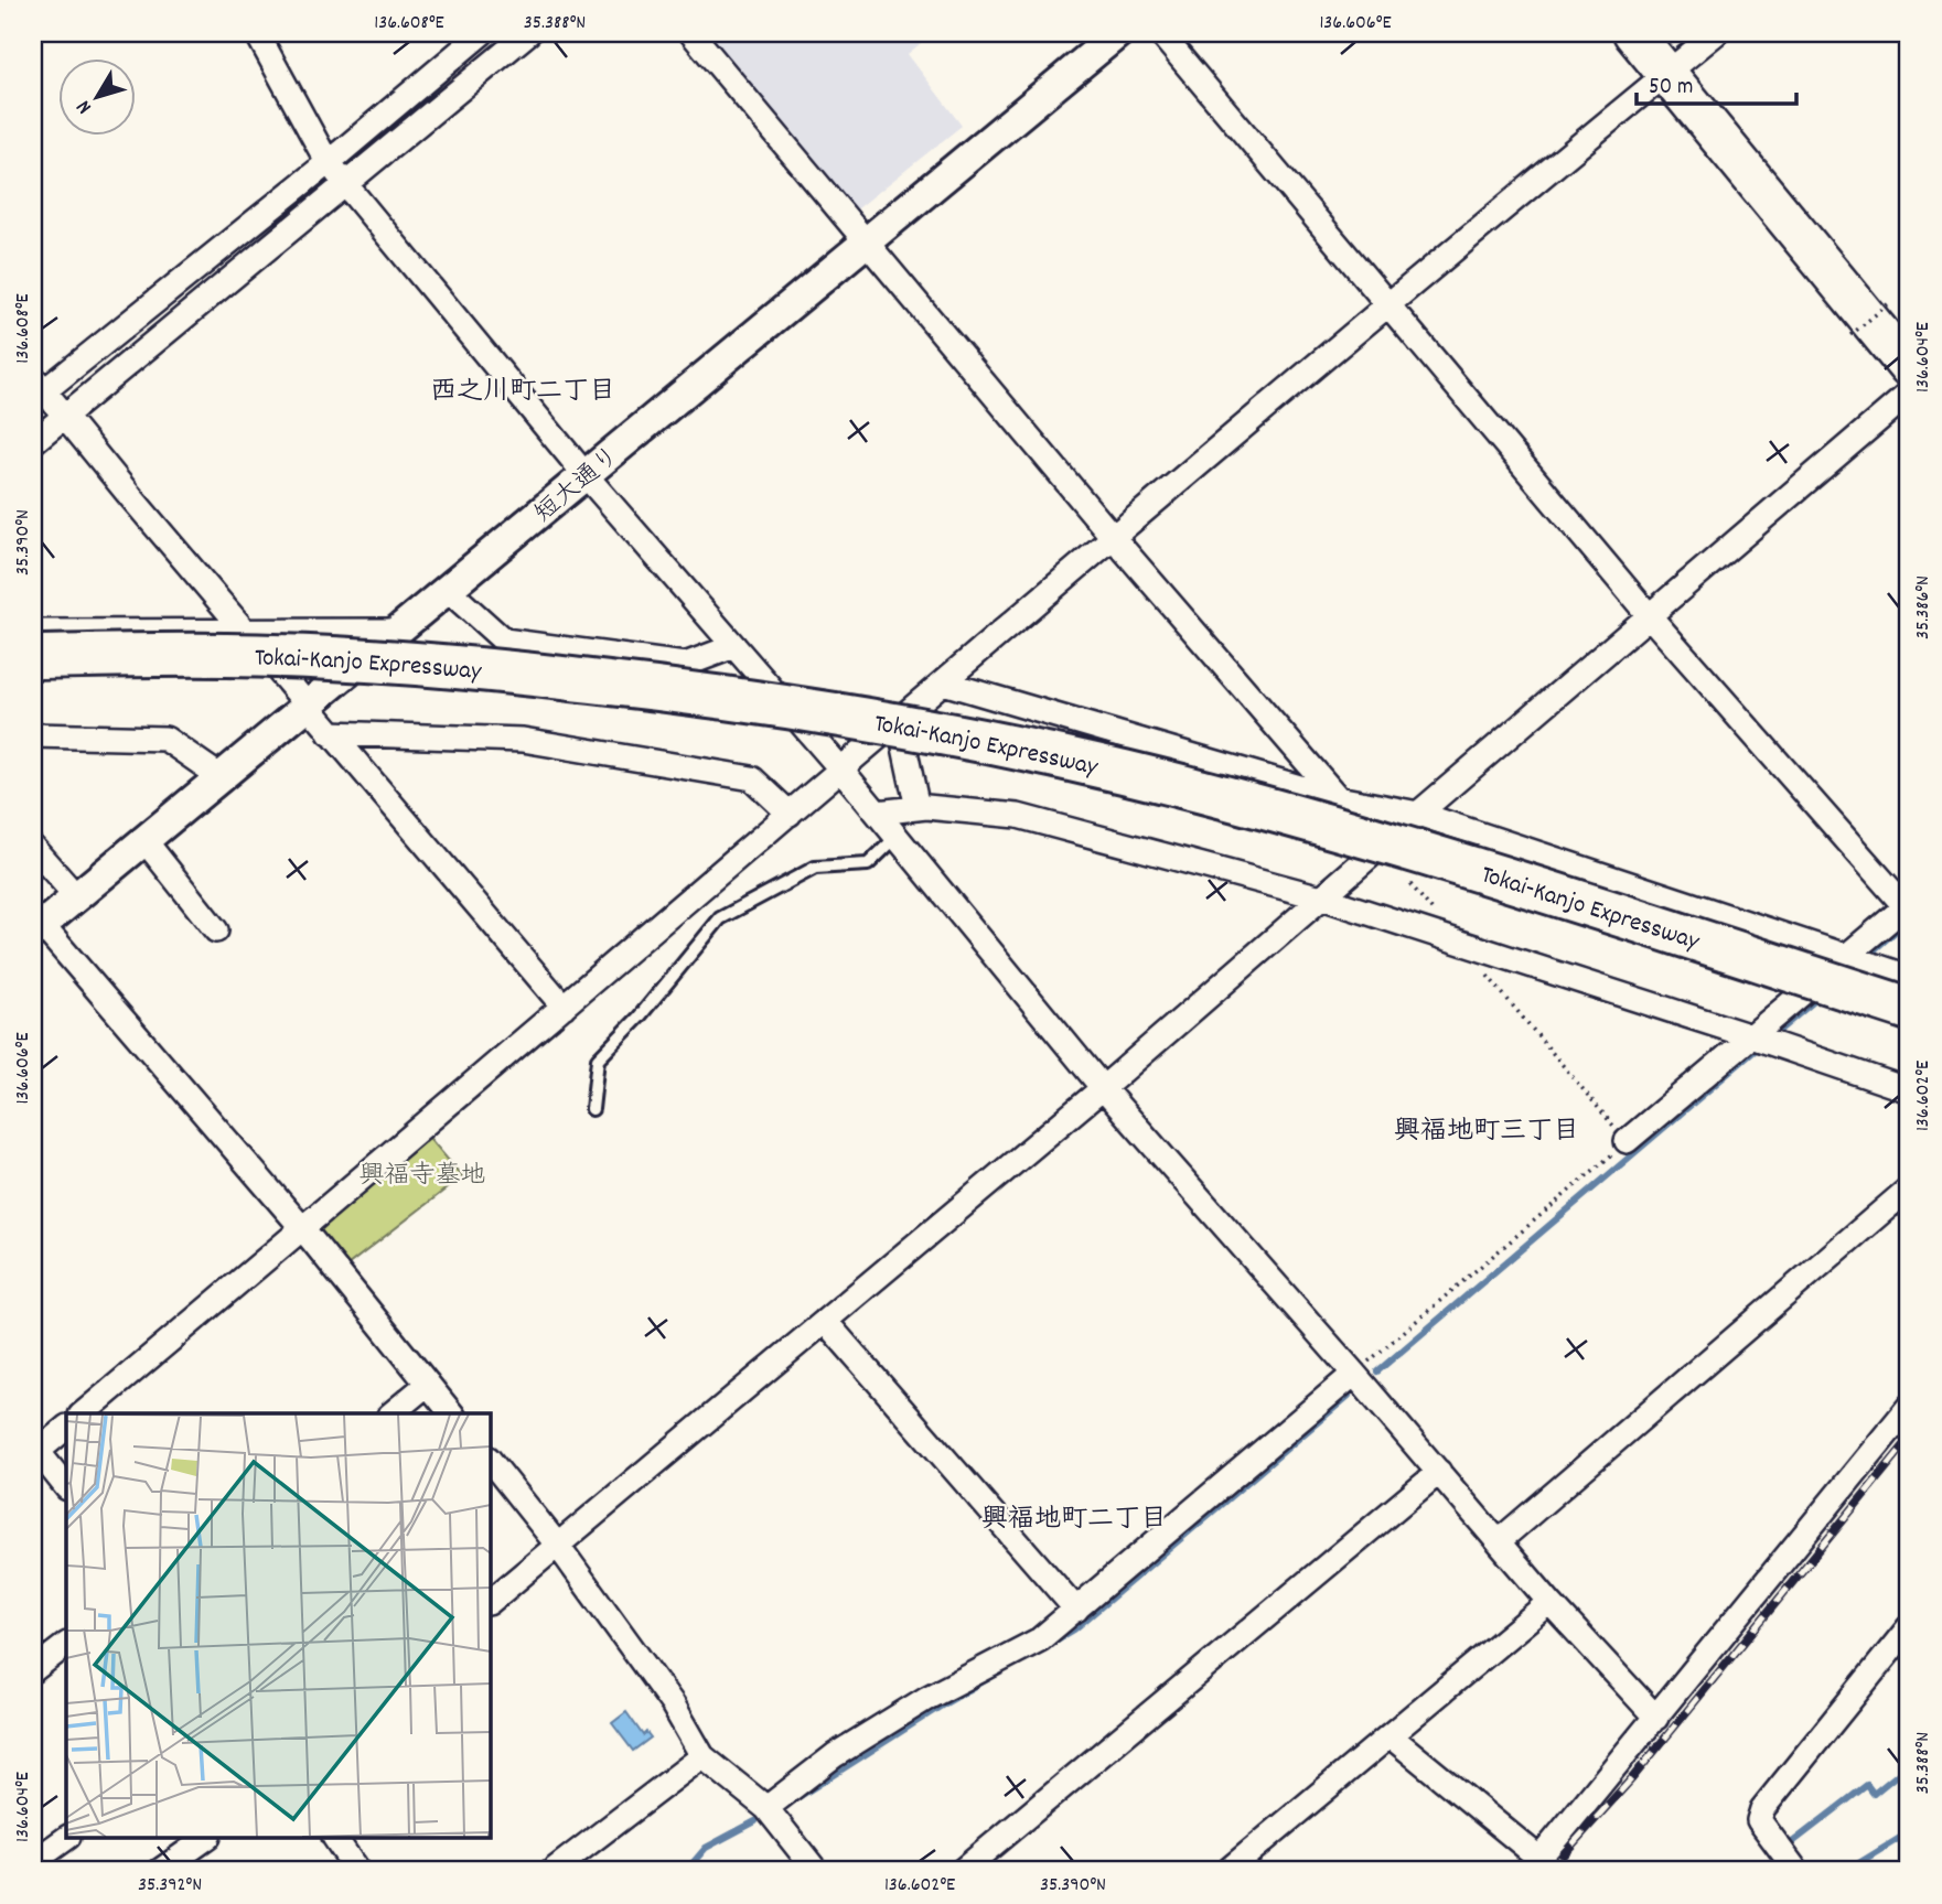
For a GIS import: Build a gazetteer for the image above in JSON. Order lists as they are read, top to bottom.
{
  "streets": {
    "highway": ["Tokai-Kanjo Expressway"],
    "street": ["短大通り"]
  },
  "districts": ["西之川町二丁目", "興福地町三丁目", "興福地町二丁目"],
  "parks": ["興福寺墓地"],
  "scale_bar": "50 m",
  "north": "bottom left",
  "coordinates": [
    "136.608°E",
    "35.388°N",
    "136.606°E",
    "136.604°E",
    "35.390°N",
    "35.386°N",
    "136.602°E",
    "35.392°N"
  ]
}
